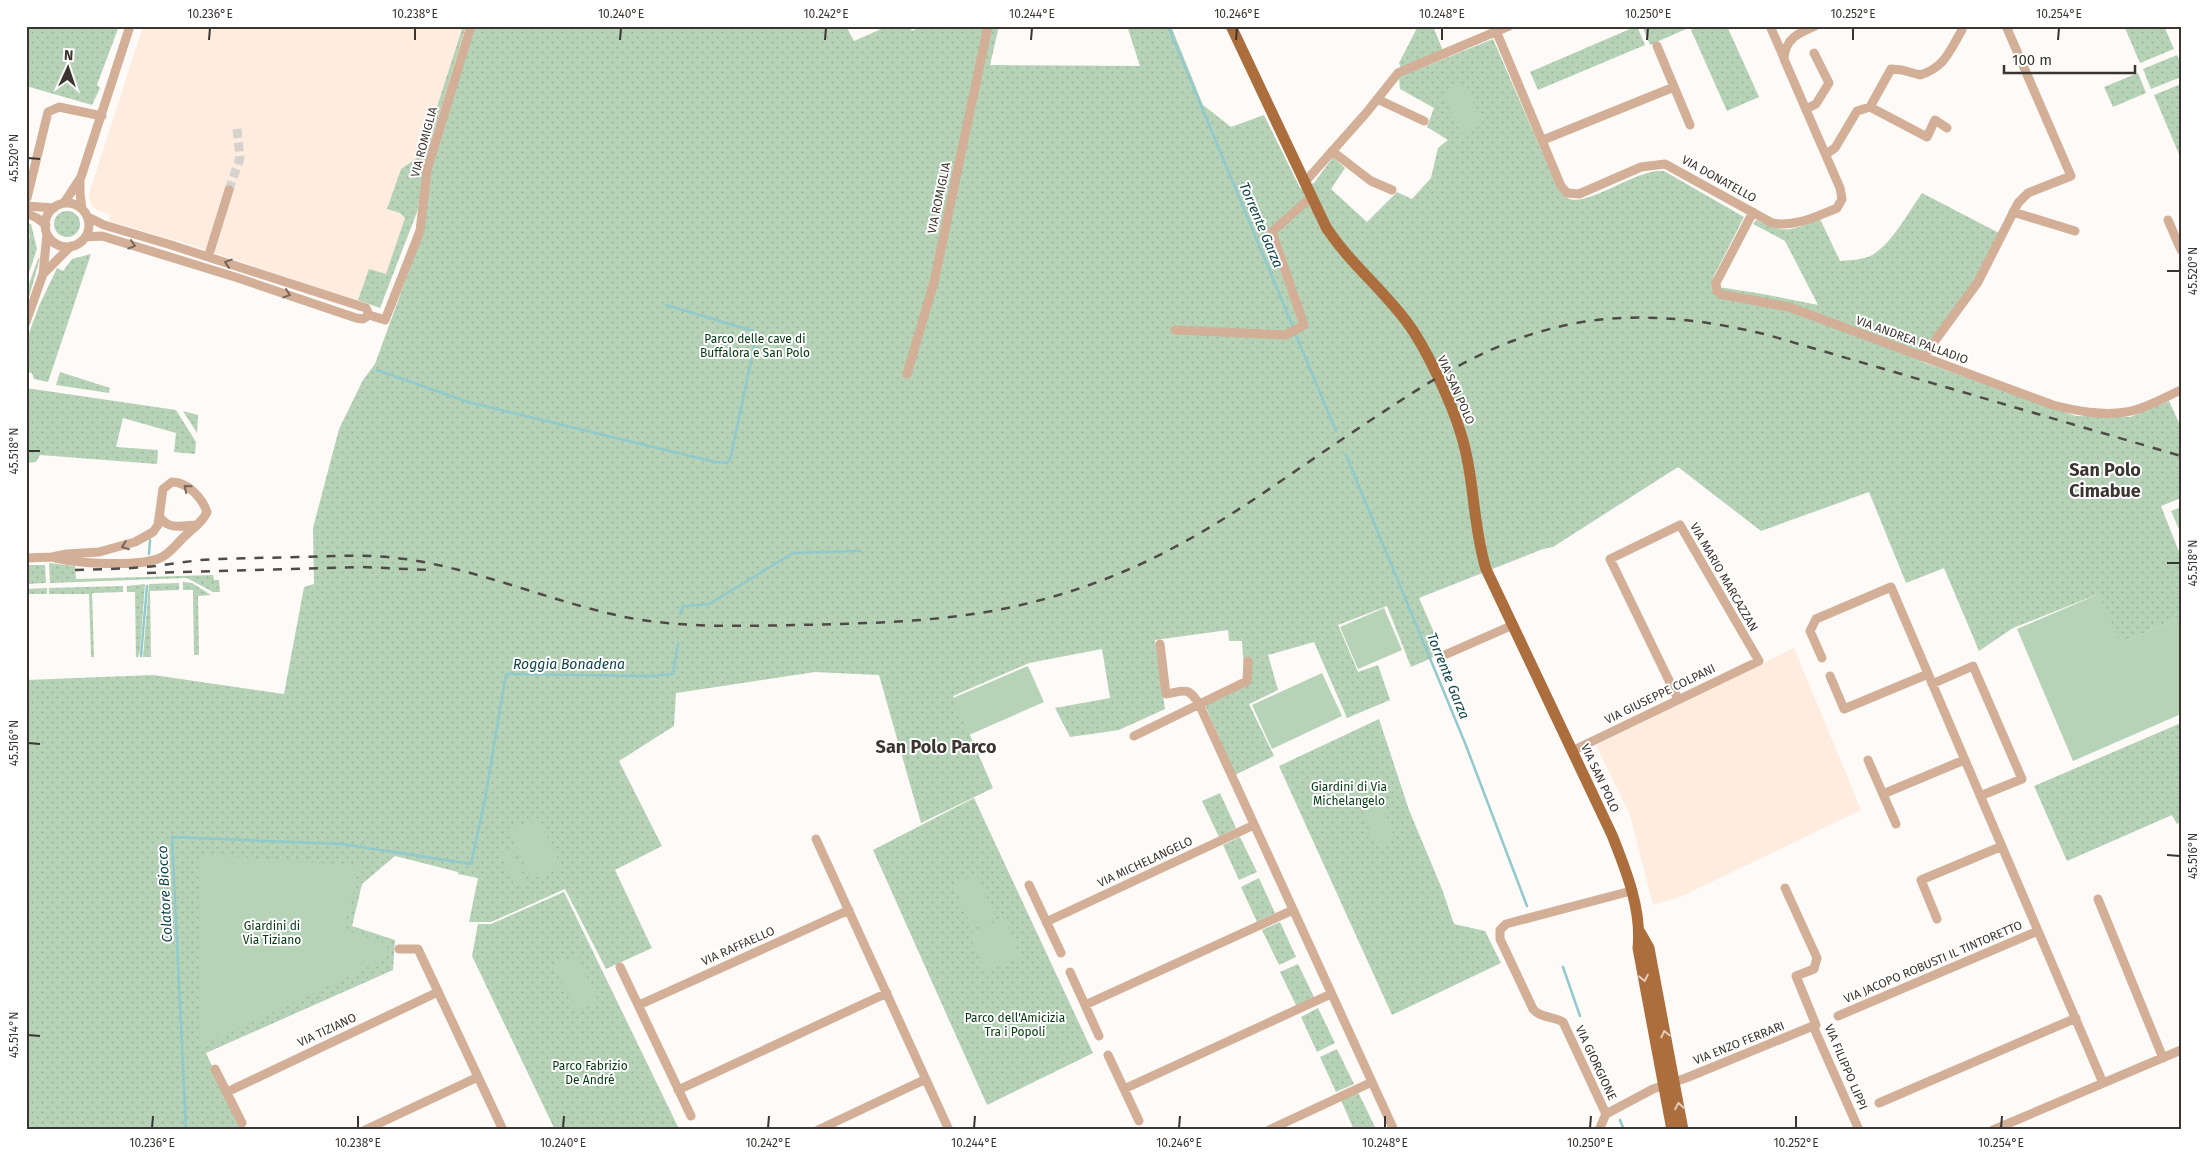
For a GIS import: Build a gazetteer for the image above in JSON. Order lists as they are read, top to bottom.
{
  "streets": {
    "main road": ["VIA SAN POLO"],
    "street": [
      "VIA ROMIGLIA",
      "VIA DONATELLO",
      "VIA ANDREA PALLADIO",
      "VIA MARIO MARCAZZAN",
      "VIA GIUSEPPE COLPANI",
      "VIA MICHELANGELO",
      "VIA RAFFAELLO",
      "VIA JACOPO ROBUSTI IL TINTORETTO",
      "VIA TIZIANO",
      "VIA ENZO FERRARI",
      "VIA GIORGIONE",
      "VIA FILIPPO LIPPI"
    ]
  },
  "crossings": [
    ["VIA DONATELLO", "VIA ANDREA PALLADIO"],
    ["VIA SAN POLO", "VIA GIUSEPPE COLPANI"],
    ["VIA SAN POLO", "VIA ENZO FERRARI"],
    ["VIA SAN POLO", "VIA GIORGIONE"],
    ["VIA MARIO MARCAZZAN", "VIA GIUSEPPE COLPANI"],
    ["VIA ENZO FERRARI", "VIA GIORGIONE"],
    ["VIA ENZO FERRARI", "VIA FILIPPO LIPPI"]
  ],
  "districts": ["San Polo Cimabue", "San Polo Parco"],
  "water": ["Torrente Garza", "Roggia Bonadena", "Colatore Biocco"],
  "parks": [
    "Parco delle cave di Buffalora e San Polo",
    "Giardini di Via Michelangelo",
    "Giardini di Via Tiziano",
    "Parco dell'Amicizia Tra i Popoli",
    "Parco Fabrizio De André"
  ],
  "scale_bar": "100 m",
  "north": "top",
  "coordinates": [
    "10.236°E",
    "10.238°E",
    "10.240°E",
    "10.242°E",
    "10.244°E",
    "10.246°E",
    "10.248°E",
    "10.250°E",
    "10.252°E",
    "10.254°E",
    "45.520°N",
    "45.518°N",
    "45.516°N",
    "45.514°N"
  ]
}
